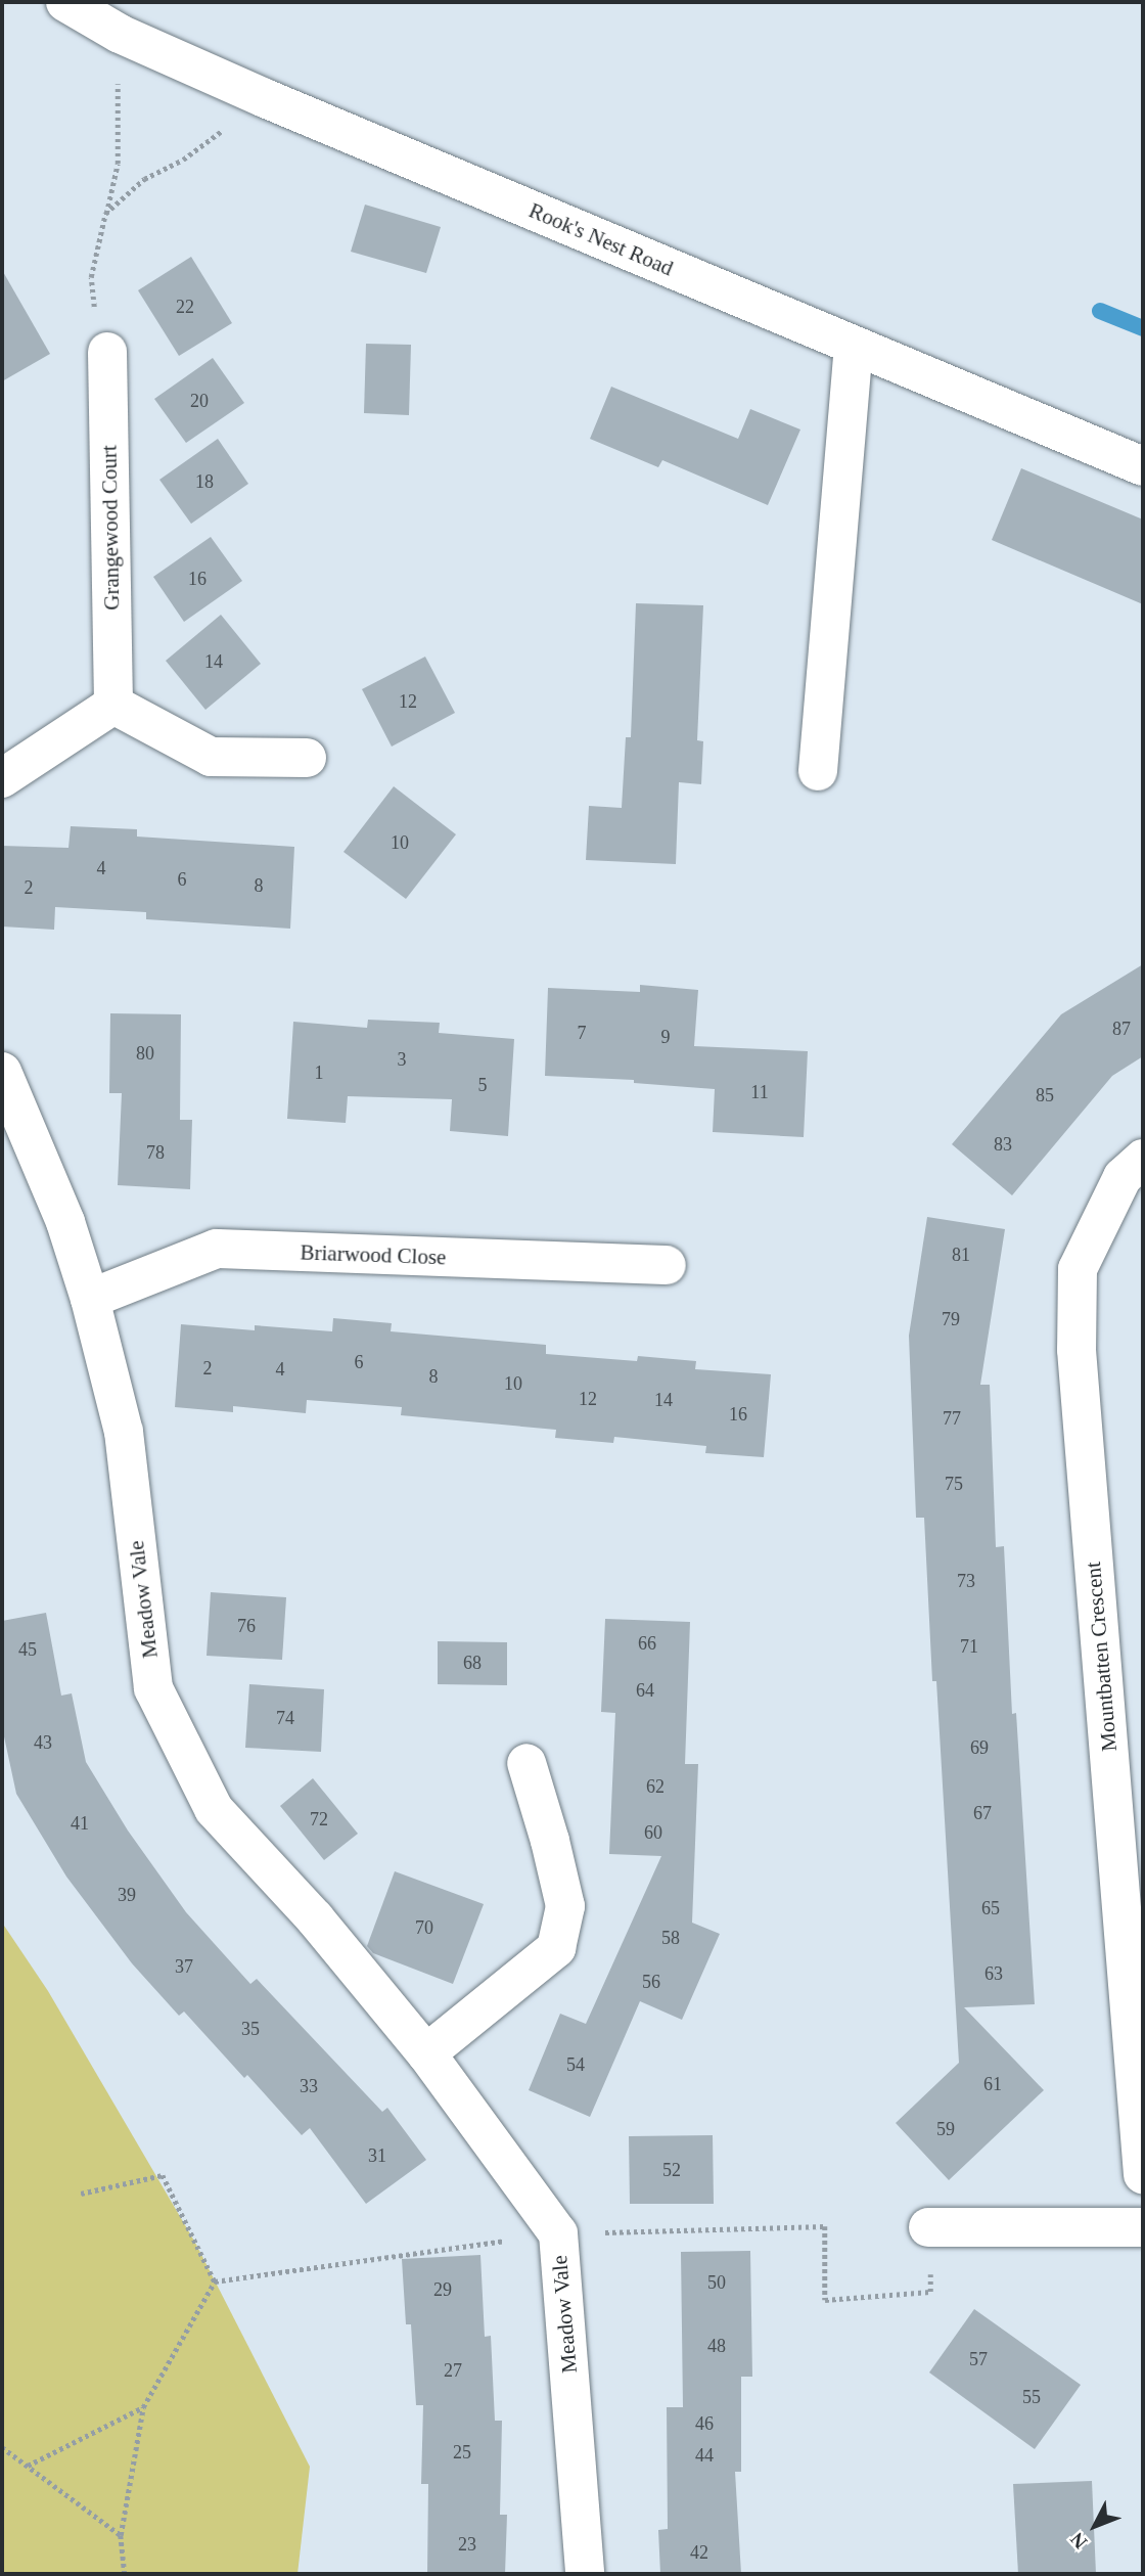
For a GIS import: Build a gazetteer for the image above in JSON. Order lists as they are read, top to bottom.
{
  "streets": {
    "street": [
      "Rook's Nest Road",
      "Grangewood Court",
      "Briarwood Close",
      "Meadow Vale",
      "Mountbatten Crescent"
    ]
  },
  "crossings": [
    ["Briarwood Close", "Meadow Vale"]
  ],
  "house_numbers": [
    "22",
    "20",
    "18",
    "16",
    "14",
    "12",
    "10",
    "4",
    "6",
    "8",
    "2",
    "87",
    "7",
    "9",
    "80",
    "3",
    "1",
    "5",
    "11",
    "85",
    "83",
    "78",
    "81",
    "79",
    "6",
    "2",
    "4",
    "8",
    "10",
    "12",
    "14",
    "16",
    "77",
    "75",
    "73",
    "76",
    "66",
    "71",
    "45",
    "68",
    "64",
    "74",
    "43",
    "69",
    "62",
    "67",
    "72",
    "41",
    "60",
    "39",
    "65",
    "70",
    "58",
    "37",
    "63",
    "56",
    "35",
    "54",
    "61",
    "33",
    "59",
    "31",
    "52",
    "50",
    "29",
    "48",
    "57",
    "27",
    "55",
    "46",
    "25",
    "44",
    "23",
    "42"
  ],
  "north": "bottom left"
}
